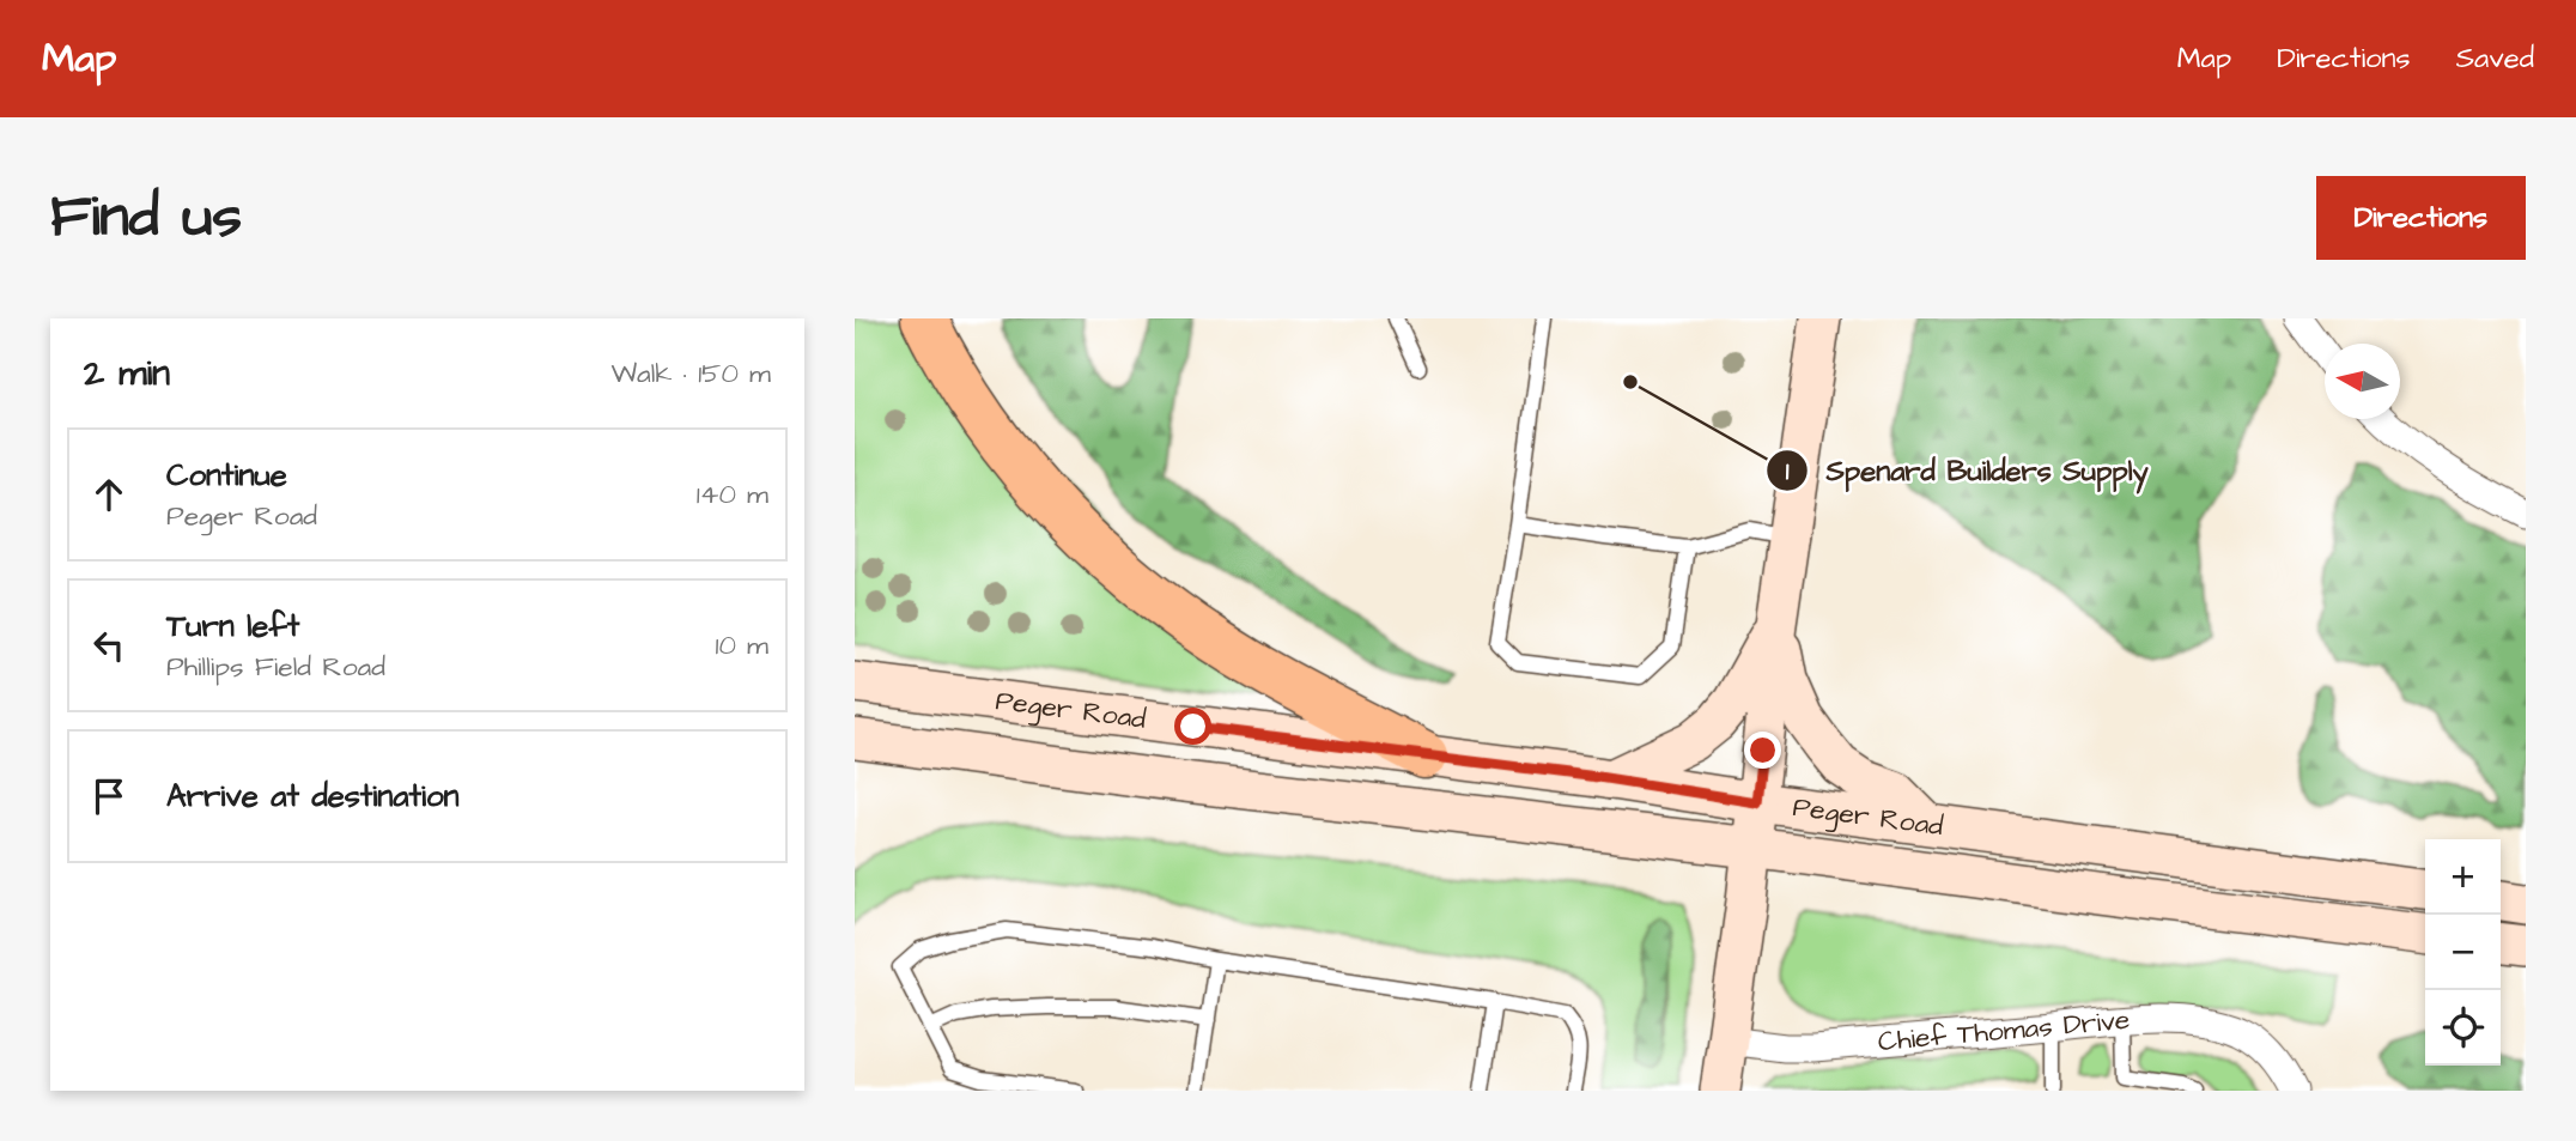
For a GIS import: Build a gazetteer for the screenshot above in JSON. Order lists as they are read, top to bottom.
{
  "streets": {
    "main road": ["Peger Road"],
    "street": ["Chief Thomas Drive"]
  },
  "places": ["Spenard Builders Supply"],
  "north": "left",
  "page": {
    "header": "Map",
    "nav": ["Map", "Directions", "Saved"],
    "buttons": "Directions",
    "title": "Find us",
    "heading": ["2 min", "Walk · 150 m"],
    "list": [
      ["Continue", "Peger Road", "140 m"],
      ["Turn left", "Phillips Field Road", "10 m"],
      "Arrive at destination"
    ],
    "map_buttons": ["+", "−"]
  }
}
